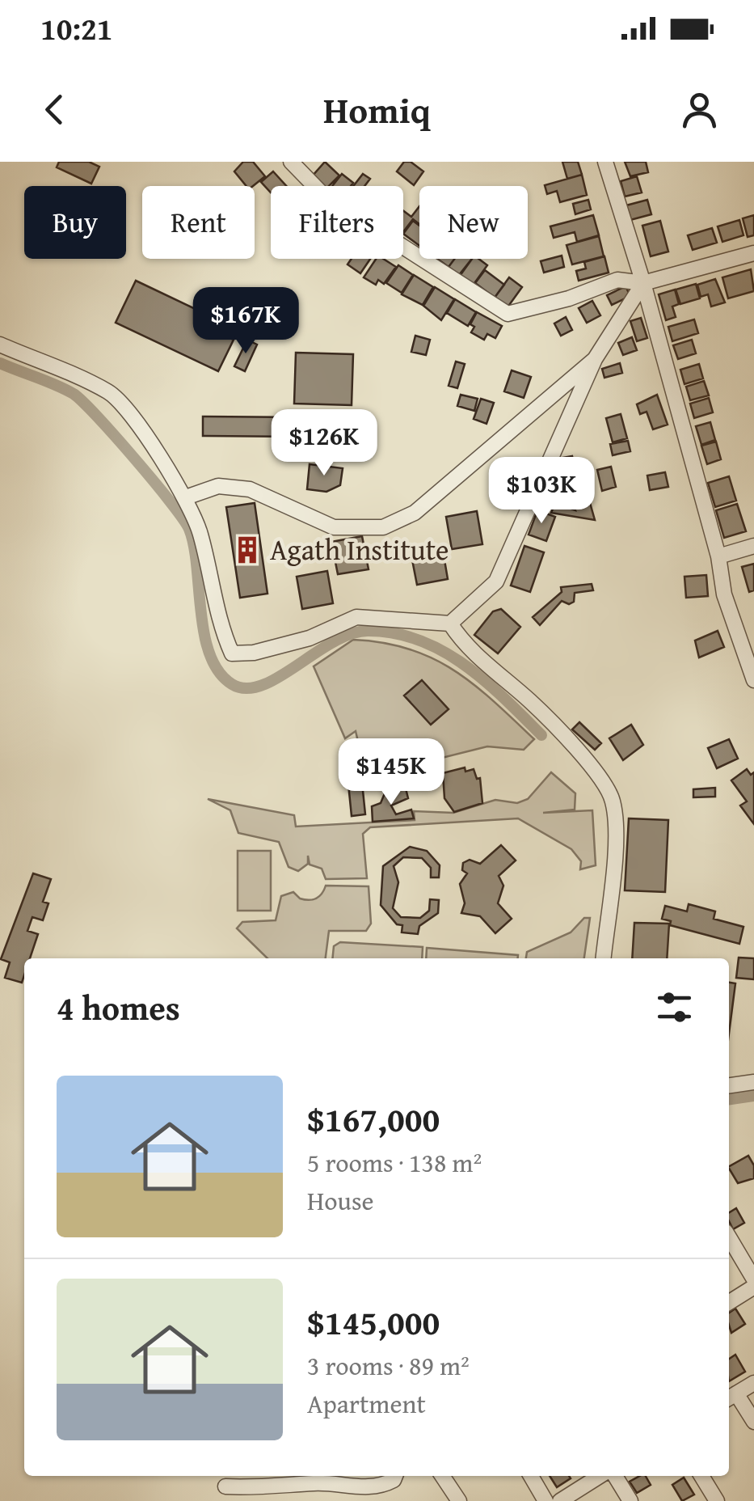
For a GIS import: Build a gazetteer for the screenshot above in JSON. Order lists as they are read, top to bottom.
{
  "places": {
    "building": ["Agath Institute"]
  },
  "page": {
    "status": "10:21",
    "header": "Homiq",
    "chip": [
      "Buy",
      "Rent",
      "Filters",
      "New"
    ],
    "price": [
      "$167K",
      "$126K",
      "$103K",
      "$145K"
    ],
    "heading": "4 homes",
    "list": [
      {
        "name": "$167,000",
        "note": "5 rooms · 138 m² · House"
      },
      {
        "name": "$145,000",
        "note": "3 rooms · 89 m² · Apartment"
      }
    ]
  }
}
